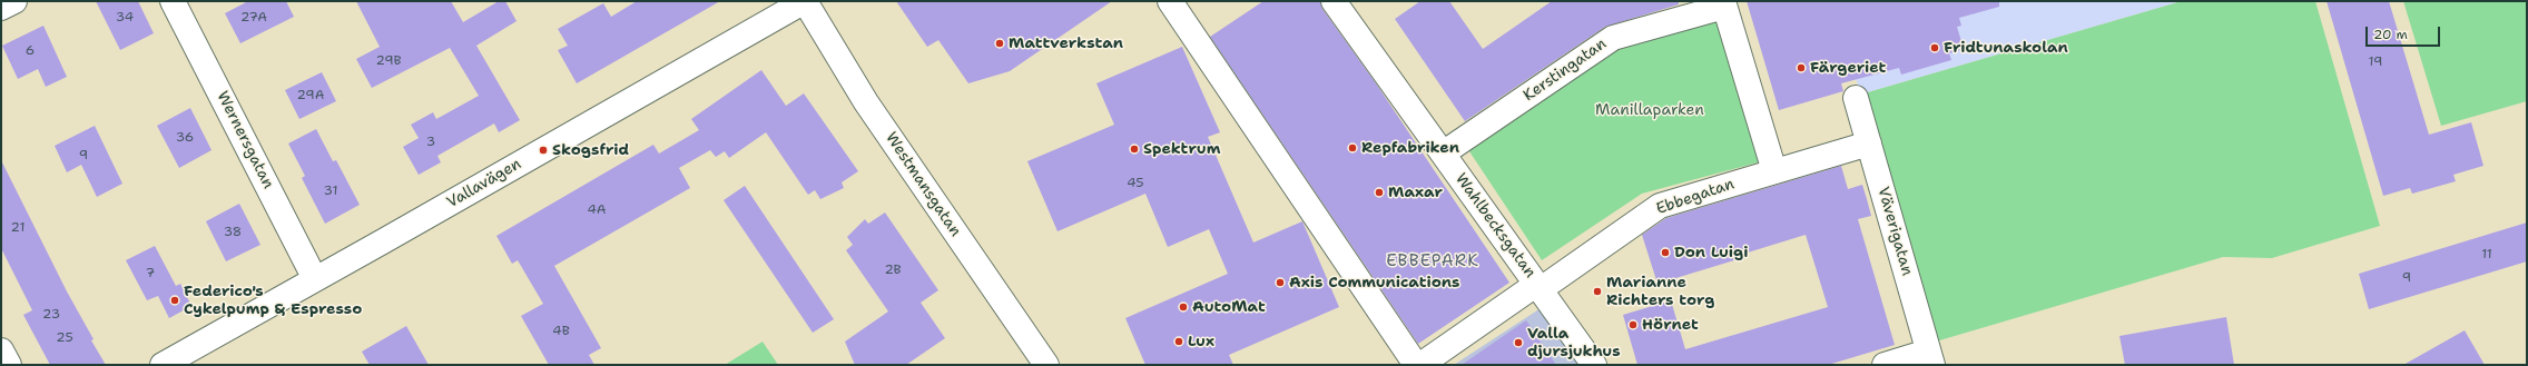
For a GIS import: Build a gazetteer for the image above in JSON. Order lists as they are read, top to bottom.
{
  "streets": {
    "street": [
      "Kerstingatan",
      "Wernersgatan",
      "Vallavägen",
      "Westmansgatan",
      "Ebbegatan",
      "Wahlbecksgatan",
      "Väverigatan"
    ]
  },
  "crossings": [
    ["Kerstingatan", "Ebbegatan"],
    ["Kerstingatan", "Wahlbecksgatan"],
    ["Wernersgatan", "Vallavägen"],
    ["Vallavägen", "Westmansgatan"],
    ["Ebbegatan", "Wahlbecksgatan"],
    ["Ebbegatan", "Väverigatan"]
  ],
  "districts": ["EBBEPARK"],
  "parks": ["Manillaparken"],
  "places": [
    "Mattverkstan",
    "Fridtunaskolan",
    "Färgeriet",
    "Repfabriken",
    "Spektrum",
    "Skogsfrid",
    "Maxar",
    "Don Luigi",
    "Axis Communications",
    "Marianne Richters torg",
    "Federico's Cykelpump & Espresso",
    "AutoMat",
    "Hörnet",
    "Lux",
    "Valla djursjukhus"
  ],
  "house_numbers": [
    "34",
    "27A",
    "6",
    "29B",
    "19",
    "29A",
    "36",
    "3",
    "9",
    "45",
    "31",
    "4A",
    "21",
    "38",
    "11",
    "2B",
    "7",
    "9",
    "23",
    "4B",
    "25"
  ],
  "scale_bar": "20 m"
}
